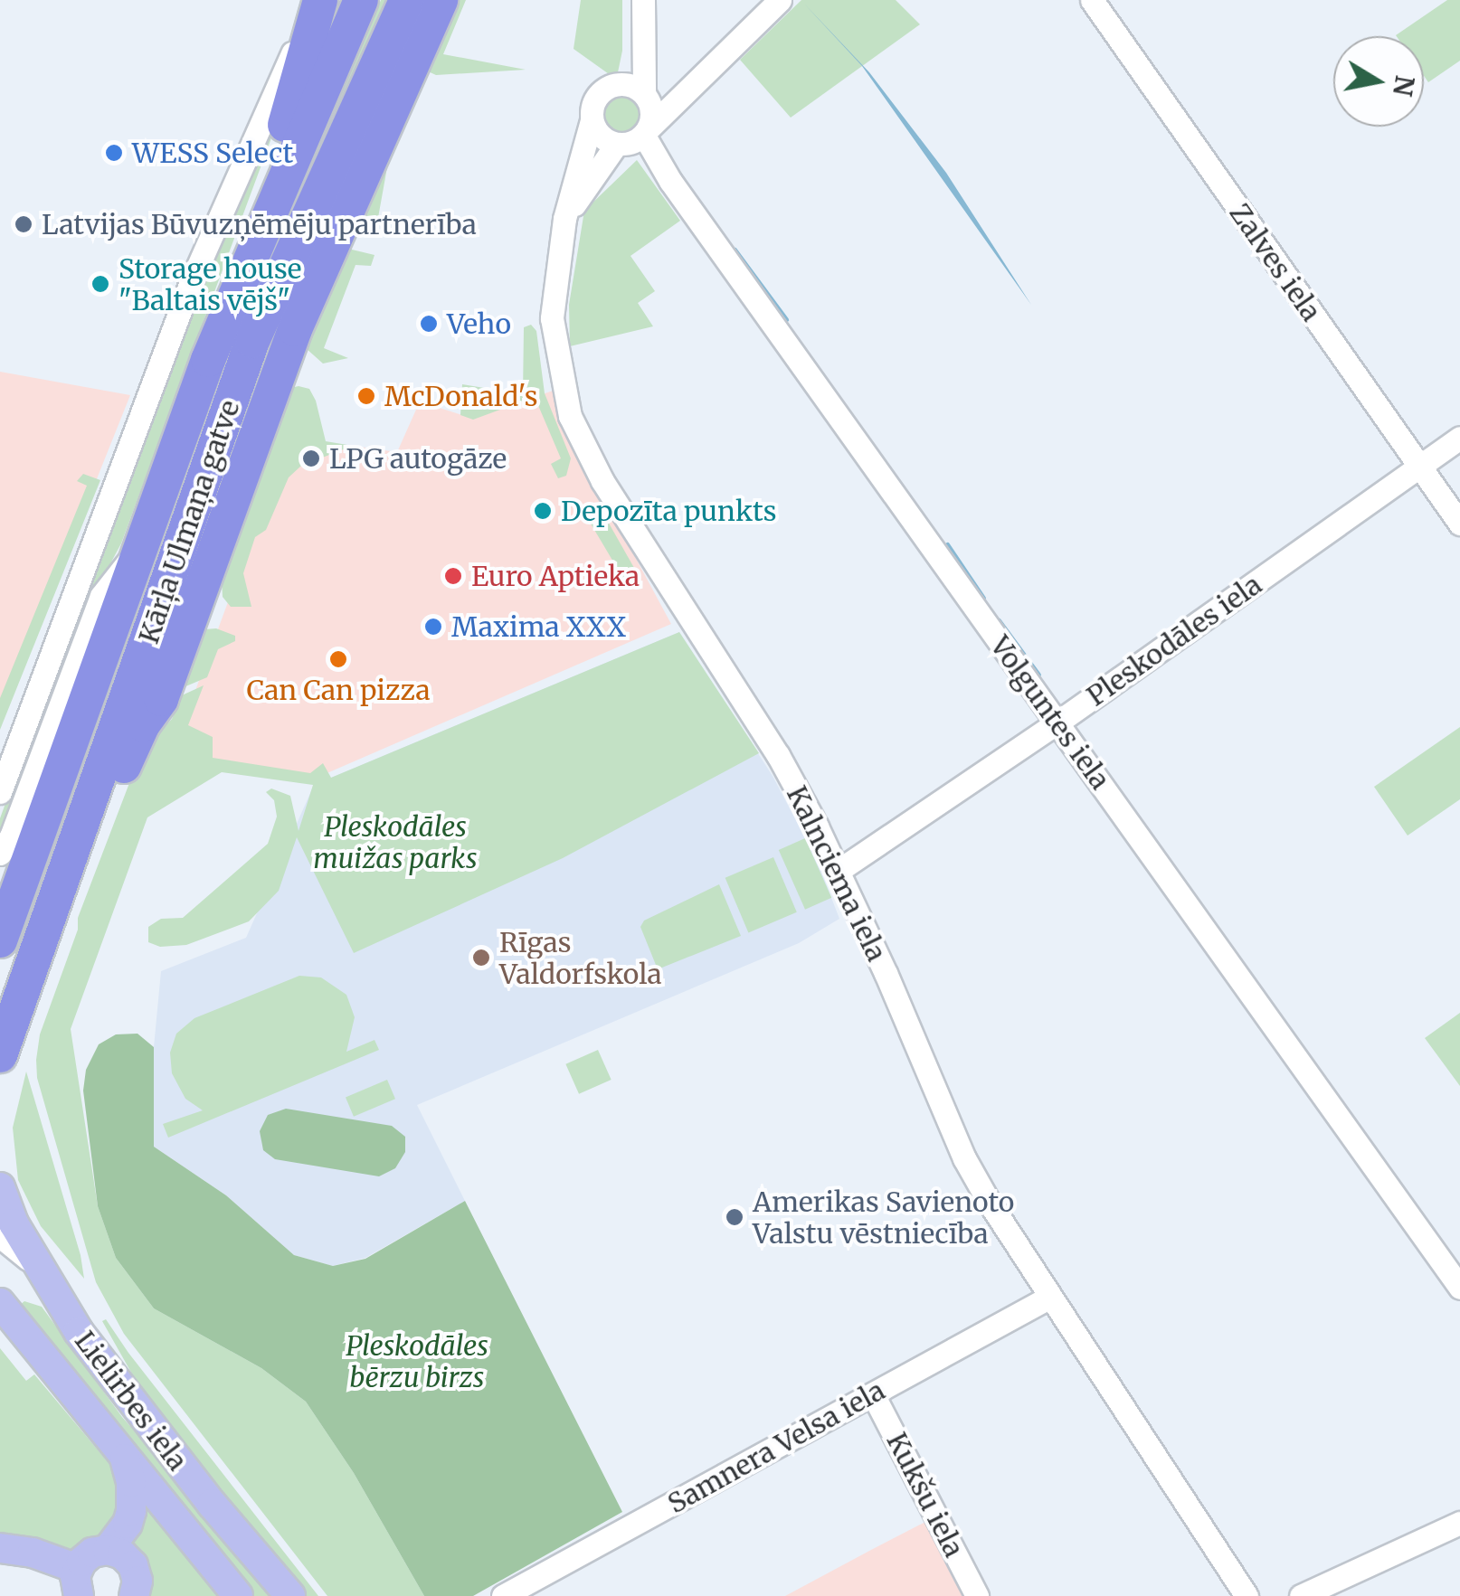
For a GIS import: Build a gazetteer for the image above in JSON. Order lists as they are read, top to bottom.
{
  "streets": {
    "highway": ["Kārļa Ulmaņa gatve"],
    "main road": ["Lielirbes iela"],
    "street": [
      "Zalves iela",
      "Pleskodāles iela",
      "Volguntes iela",
      "Kalnciema iela",
      "Samnera Velsa iela",
      "Kukšu iela"
    ]
  },
  "crossings": [
    ["Zalves iela", "Pleskodāles iela"],
    ["Pleskodāles iela", "Volguntes iela"],
    ["Pleskodāles iela", "Kalnciema iela"],
    ["Volguntes iela", "Kalnciema iela"],
    ["Kalnciema iela", "Samnera Velsa iela"],
    ["Samnera Velsa iela", "Kukšu iela"]
  ],
  "parks": ["Pleskodāles muižas parks", "Pleskodāles bērzu birzs"],
  "places": [
    "WESS Select",
    "Latvijas Būvuzņēmēju partnerība",
    "Storage house \"Baltais vējš\"",
    "Veho",
    "McDonald's",
    "LPG autogāze",
    "Depozīta punkts",
    "Euro Aptieka",
    "Maxima XXX",
    "Can Can pizza",
    "Rīgas Valdorfskola",
    "Amerikas Savienoto Valstu vēstniecība"
  ],
  "north": "right"
}
